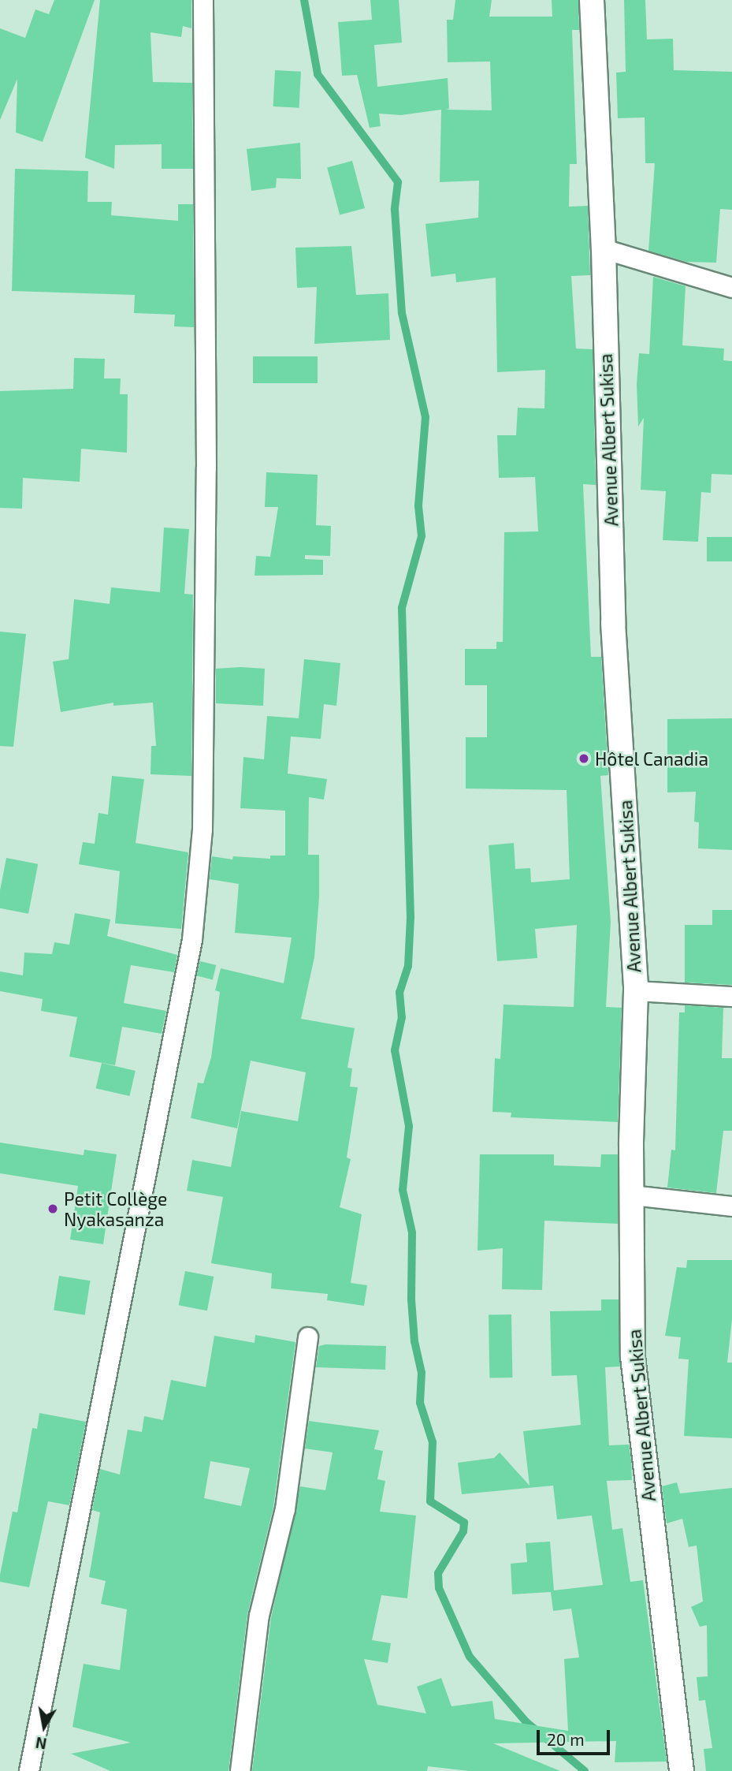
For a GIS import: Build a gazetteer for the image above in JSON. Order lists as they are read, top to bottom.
{
  "streets": {
    "street": ["Avenue Albert Sukisa"]
  },
  "places": ["Hôtel Canadia", "Petit Collège Nyakasanza"],
  "scale_bar": "20 m",
  "north": "bottom"
}
